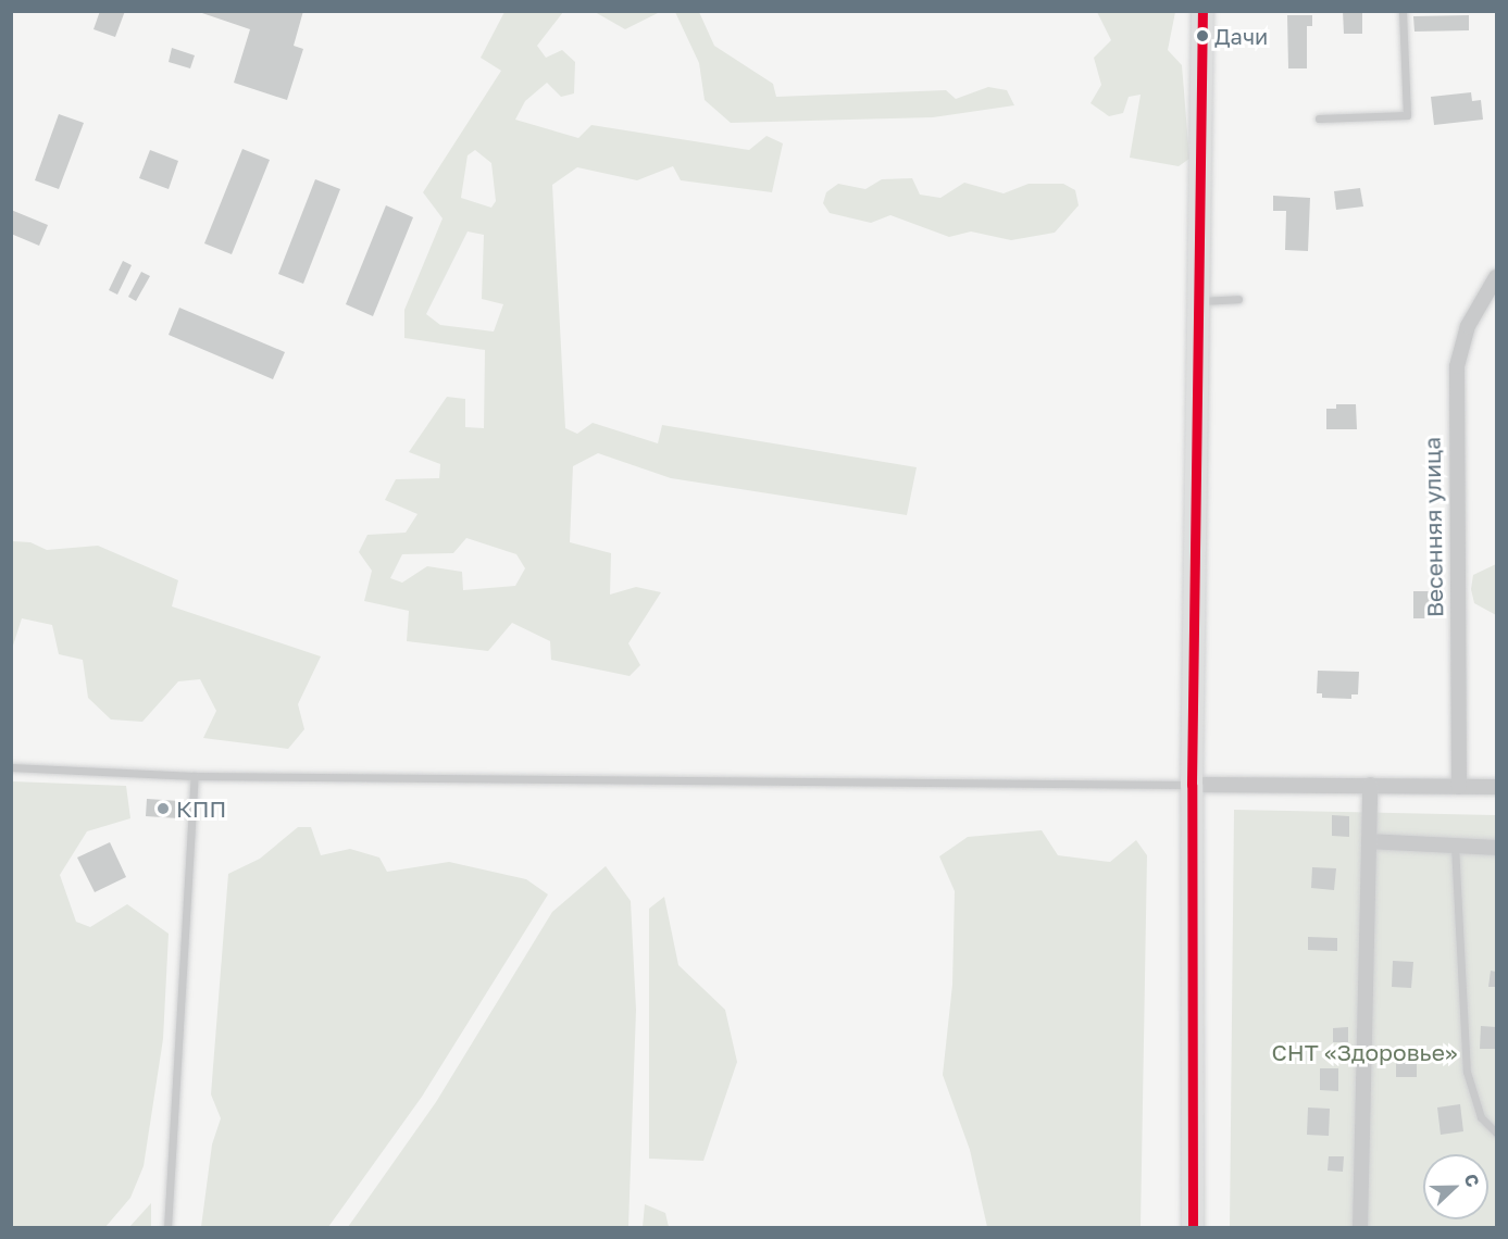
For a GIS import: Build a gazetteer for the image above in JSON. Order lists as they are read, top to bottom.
{
  "streets": {
    "street": ["Весенняя улица"]
  },
  "parks": ["СНТ «Здоровье»"],
  "places": ["Дачи", "КПП"],
  "north": "right"
}
